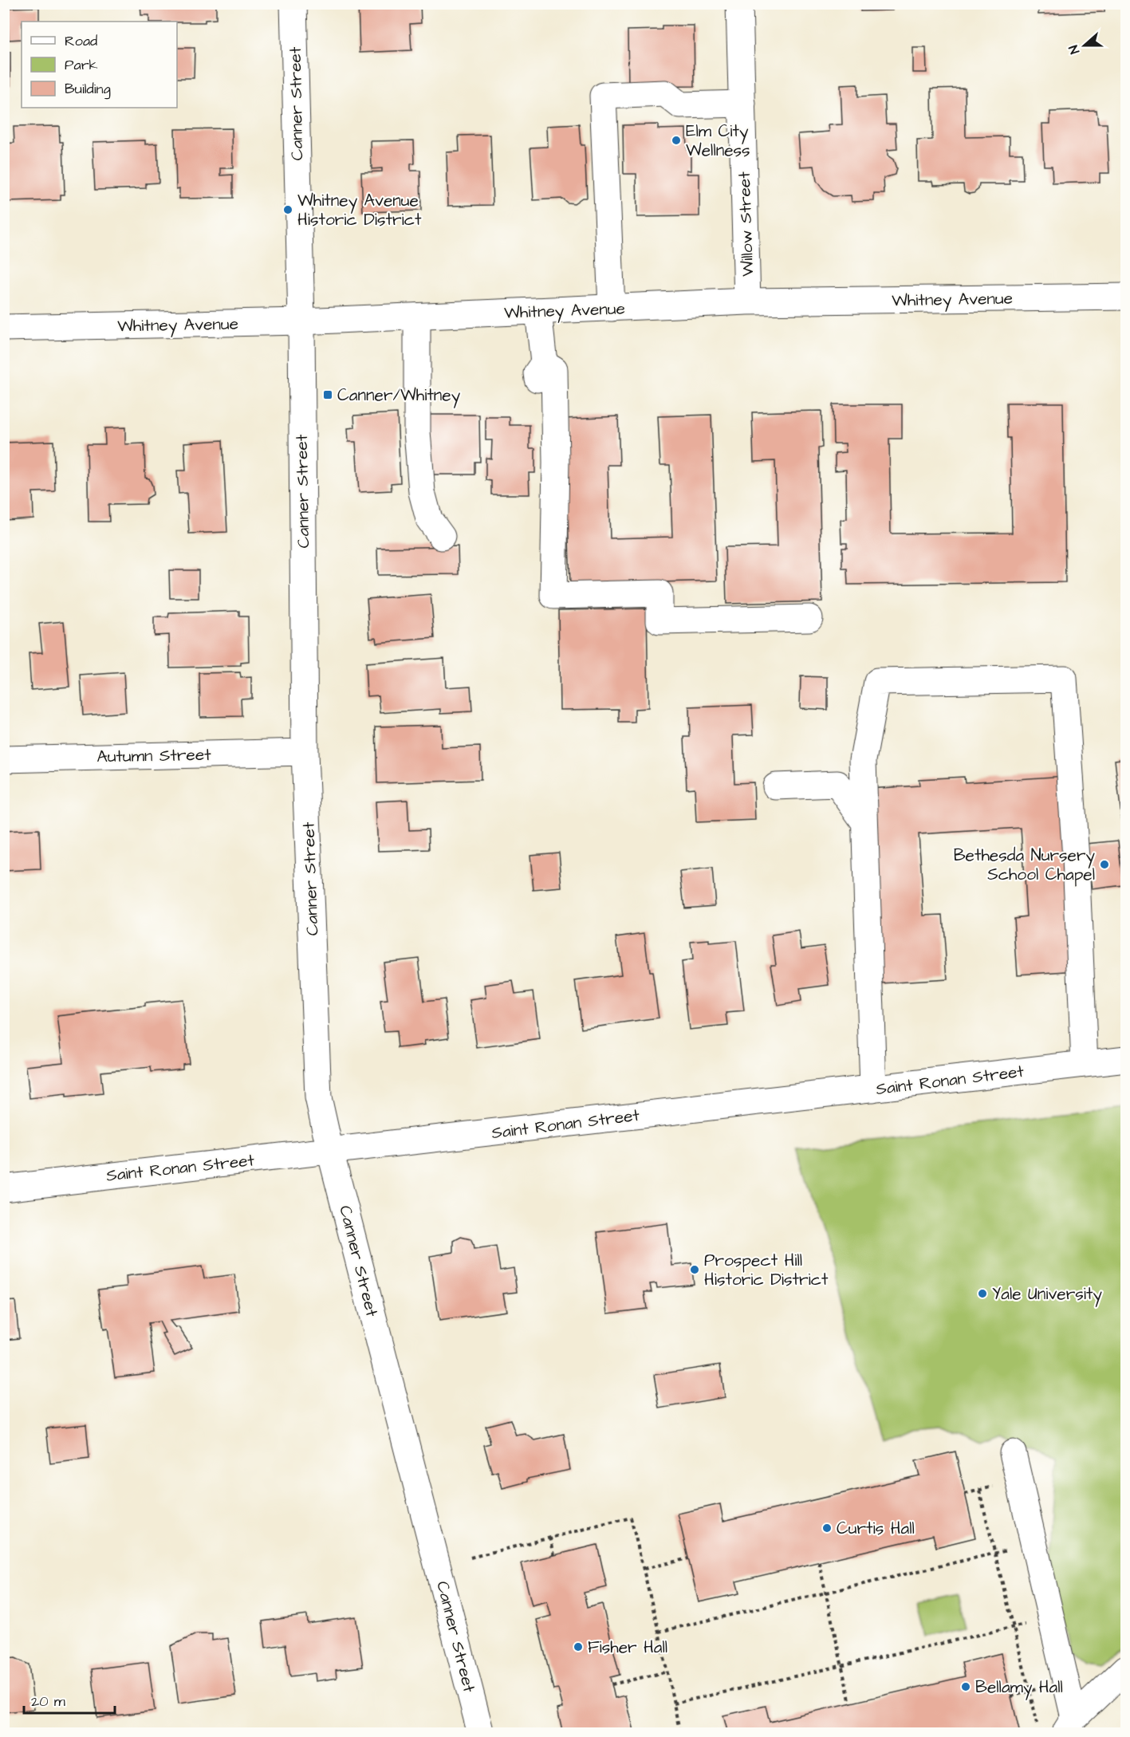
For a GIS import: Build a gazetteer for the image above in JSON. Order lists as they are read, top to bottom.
{
  "streets": {
    "street": [
      "Canner Street",
      "Willow Street",
      "Whitney Avenue",
      "Autumn Street",
      "Saint Ronan Street"
    ]
  },
  "crossings": [
    ["Canner Street", "Whitney Avenue"],
    ["Canner Street", "Autumn Street"],
    ["Canner Street", "Saint Ronan Street"],
    ["Willow Street", "Whitney Avenue"]
  ],
  "places": {
    "other": [
      "Elm City Wellness",
      "Whitney Avenue Historic District",
      "Bethesda Nursery School Chapel",
      "Prospect Hill Historic District",
      "Yale University",
      "Curtis Hall",
      "Fisher Hall",
      "Bellamy Hall"
    ],
    "transit": ["Canner/Whitney"]
  },
  "legend": ["Road", "Park", "Building"],
  "scale_bar": "20 m",
  "north": "left"
}
